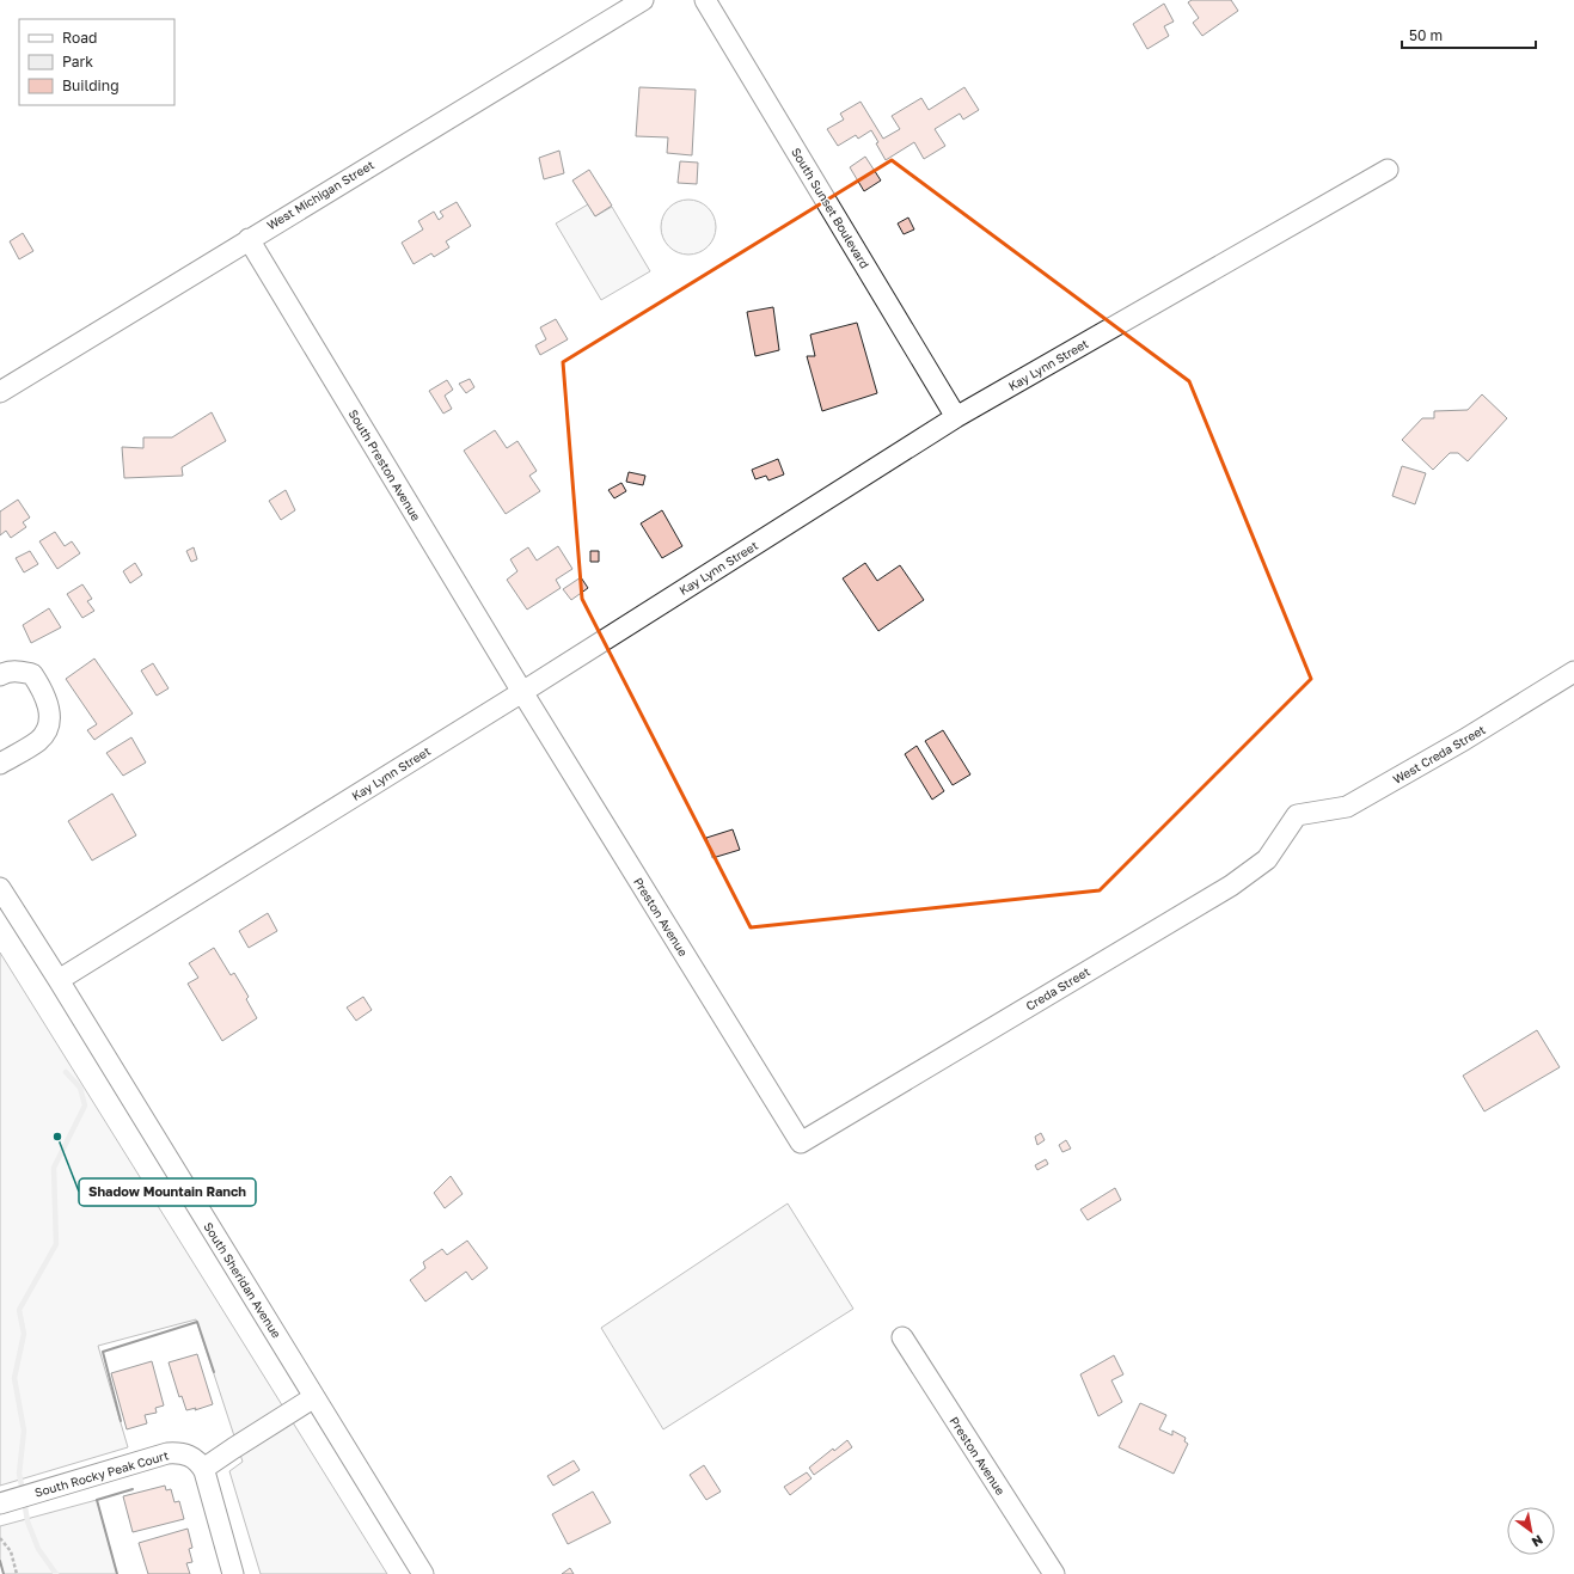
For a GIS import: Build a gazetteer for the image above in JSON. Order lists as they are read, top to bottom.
{
  "streets": {
    "street": [
      "West Michigan Street",
      "South Sunset Boulevard",
      "Kay Lynn Street",
      "South Preston Avenue",
      "West Creda Street",
      "Preston Avenue",
      "Creda Street",
      "South Sheridan Avenue",
      "South Rocky Peak Court"
    ]
  },
  "crossings": [
    ["West Michigan Street", "South Preston Avenue"],
    ["South Sunset Boulevard", "Kay Lynn Street"],
    ["Kay Lynn Street", "South Preston Avenue"],
    ["Kay Lynn Street", "Preston Avenue"],
    ["Kay Lynn Street", "South Sheridan Avenue"],
    ["South Preston Avenue", "Preston Avenue"],
    ["West Creda Street", "Creda Street"],
    ["Preston Avenue", "Creda Street"]
  ],
  "places": ["Shadow Mountain Ranch"],
  "legend": ["Road", "Park", "Building"],
  "scale_bar": "50 m",
  "north": "bottom right"
}
